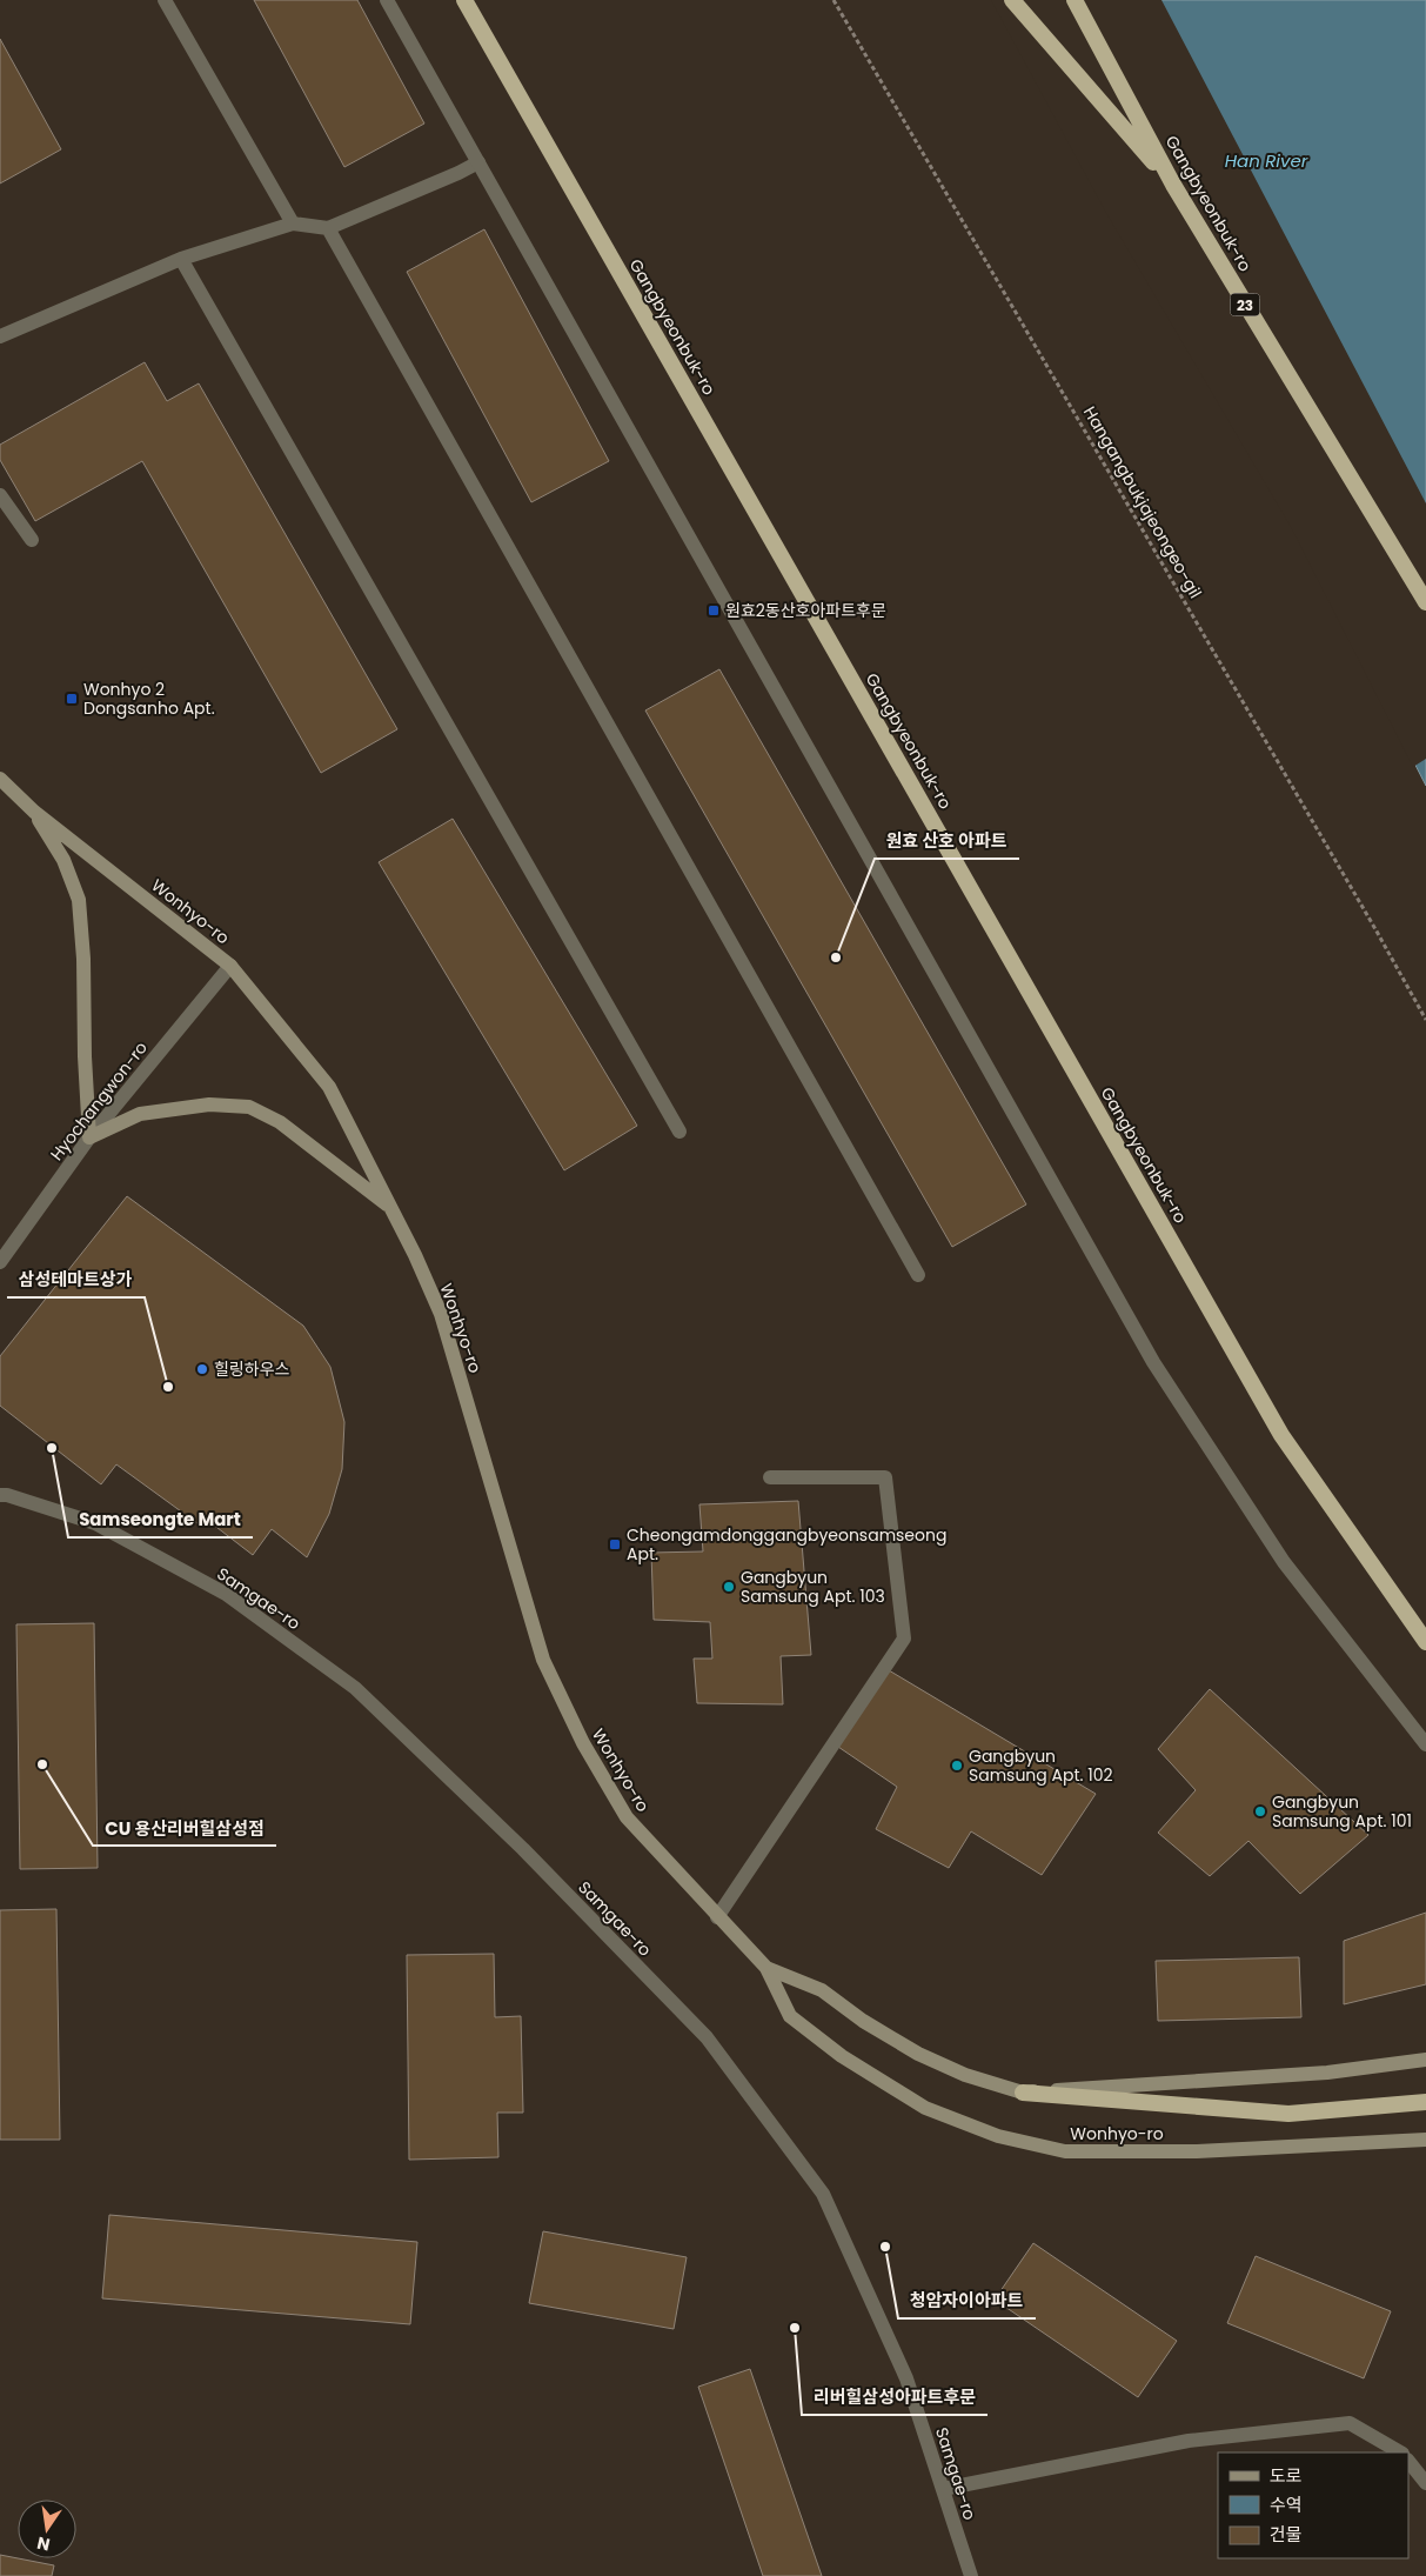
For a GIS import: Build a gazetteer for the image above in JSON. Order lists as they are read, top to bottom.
{
  "streets": {
    "highway": ["Gangbyeonbuk-ro", "23"],
    "main road": ["Wonhyo-ro"],
    "street": ["Hyochangwon-ro", "Samgae-ro"],
    "path": ["Hangangbukjajeongeo-gil"]
  },
  "crossings": [
    ["Wonhyo-ro", "Hyochangwon-ro"]
  ],
  "water": ["Han River"],
  "places": {
    "transit": ["원효2동산호아파트후문", "Wonhyo 2 Dongsanho Apt.", "Cheongamdonggangbyeonsamseong Apt."],
    "other": [
      "원효 산호 아파트",
      "힐링하우스",
      "삼성테마트상가",
      "Samseongte Mart",
      "Gangbyun Samsung Apt. 103",
      "CU 용산리버힐삼성점",
      "Gangbyun Samsung Apt. 102",
      "Gangbyun Samsung Apt. 101",
      "청암자이아파트",
      "리버힐삼성아파트후문"
    ]
  },
  "legend": ["도로", "수역", "건물"],
  "north": "bottom"
}
